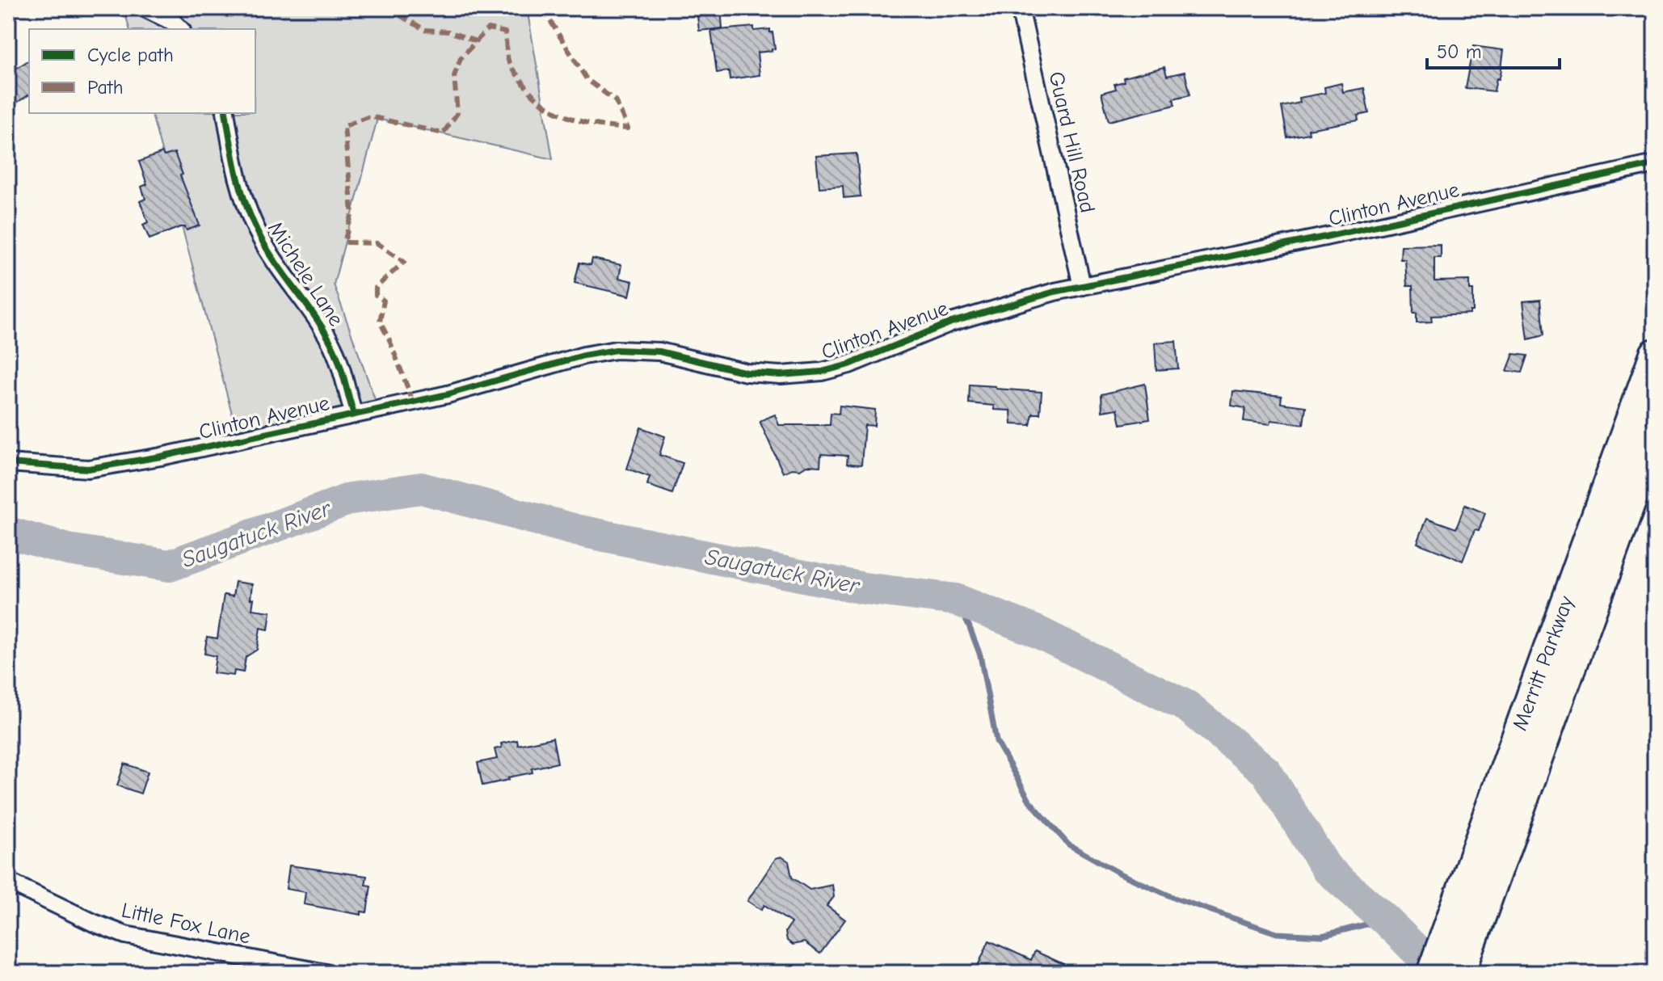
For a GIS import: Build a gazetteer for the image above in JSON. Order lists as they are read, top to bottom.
{
  "streets": {
    "highway": ["Merritt Parkway"],
    "street": [
      "Guard Hill Road",
      "Clinton Avenue",
      "Michele Lane",
      "Little Fox Lane"
    ]
  },
  "crossings": [
    ["Guard Hill Road", "Clinton Avenue"],
    ["Clinton Avenue", "Michele Lane"]
  ],
  "water": ["Saugatuck River"],
  "legend": ["Cycle path", "Path"],
  "scale_bar": "50 m"
}
